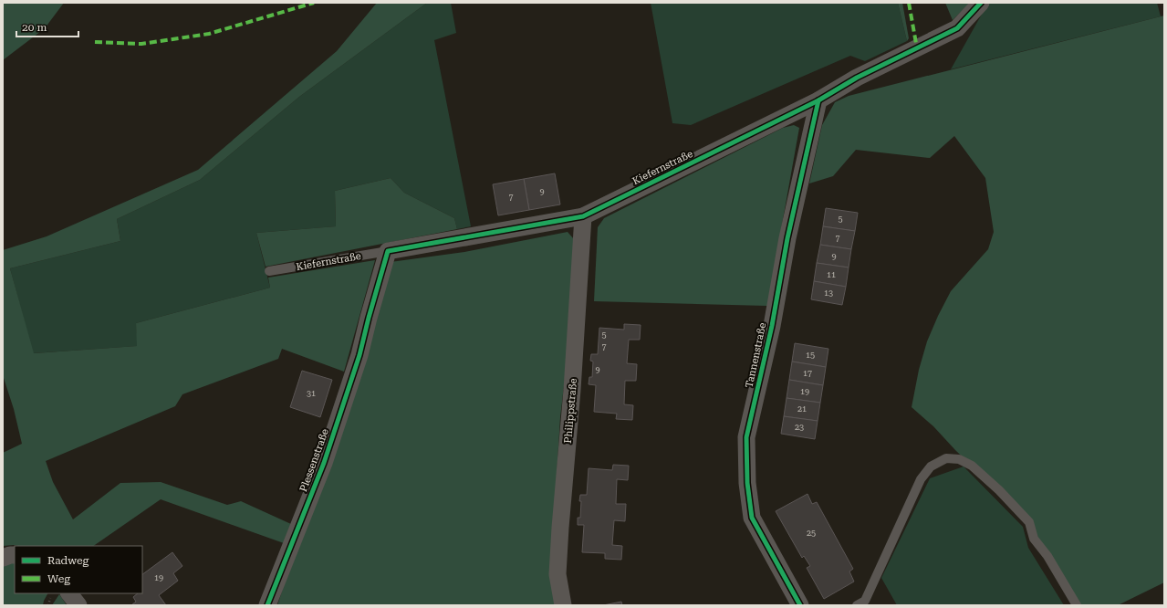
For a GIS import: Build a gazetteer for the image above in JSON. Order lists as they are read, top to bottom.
{
  "streets": {
    "street": [
      "Kiefernstraße",
      "Tannenstraße",
      "Philippstraße",
      "Plessenstraße"
    ]
  },
  "crossings": [
    ["Kiefernstraße", "Tannenstraße"],
    ["Kiefernstraße", "Philippstraße"],
    ["Kiefernstraße", "Plessenstraße"]
  ],
  "house_numbers": [
    "9",
    "7",
    "5",
    "7",
    "9",
    "11",
    "13",
    "5",
    "7",
    "15",
    "9",
    "17",
    "19",
    "31",
    "21",
    "23",
    "25",
    "19"
  ],
  "legend": ["Radweg", "Weg"],
  "scale_bar": "20 m"
}
